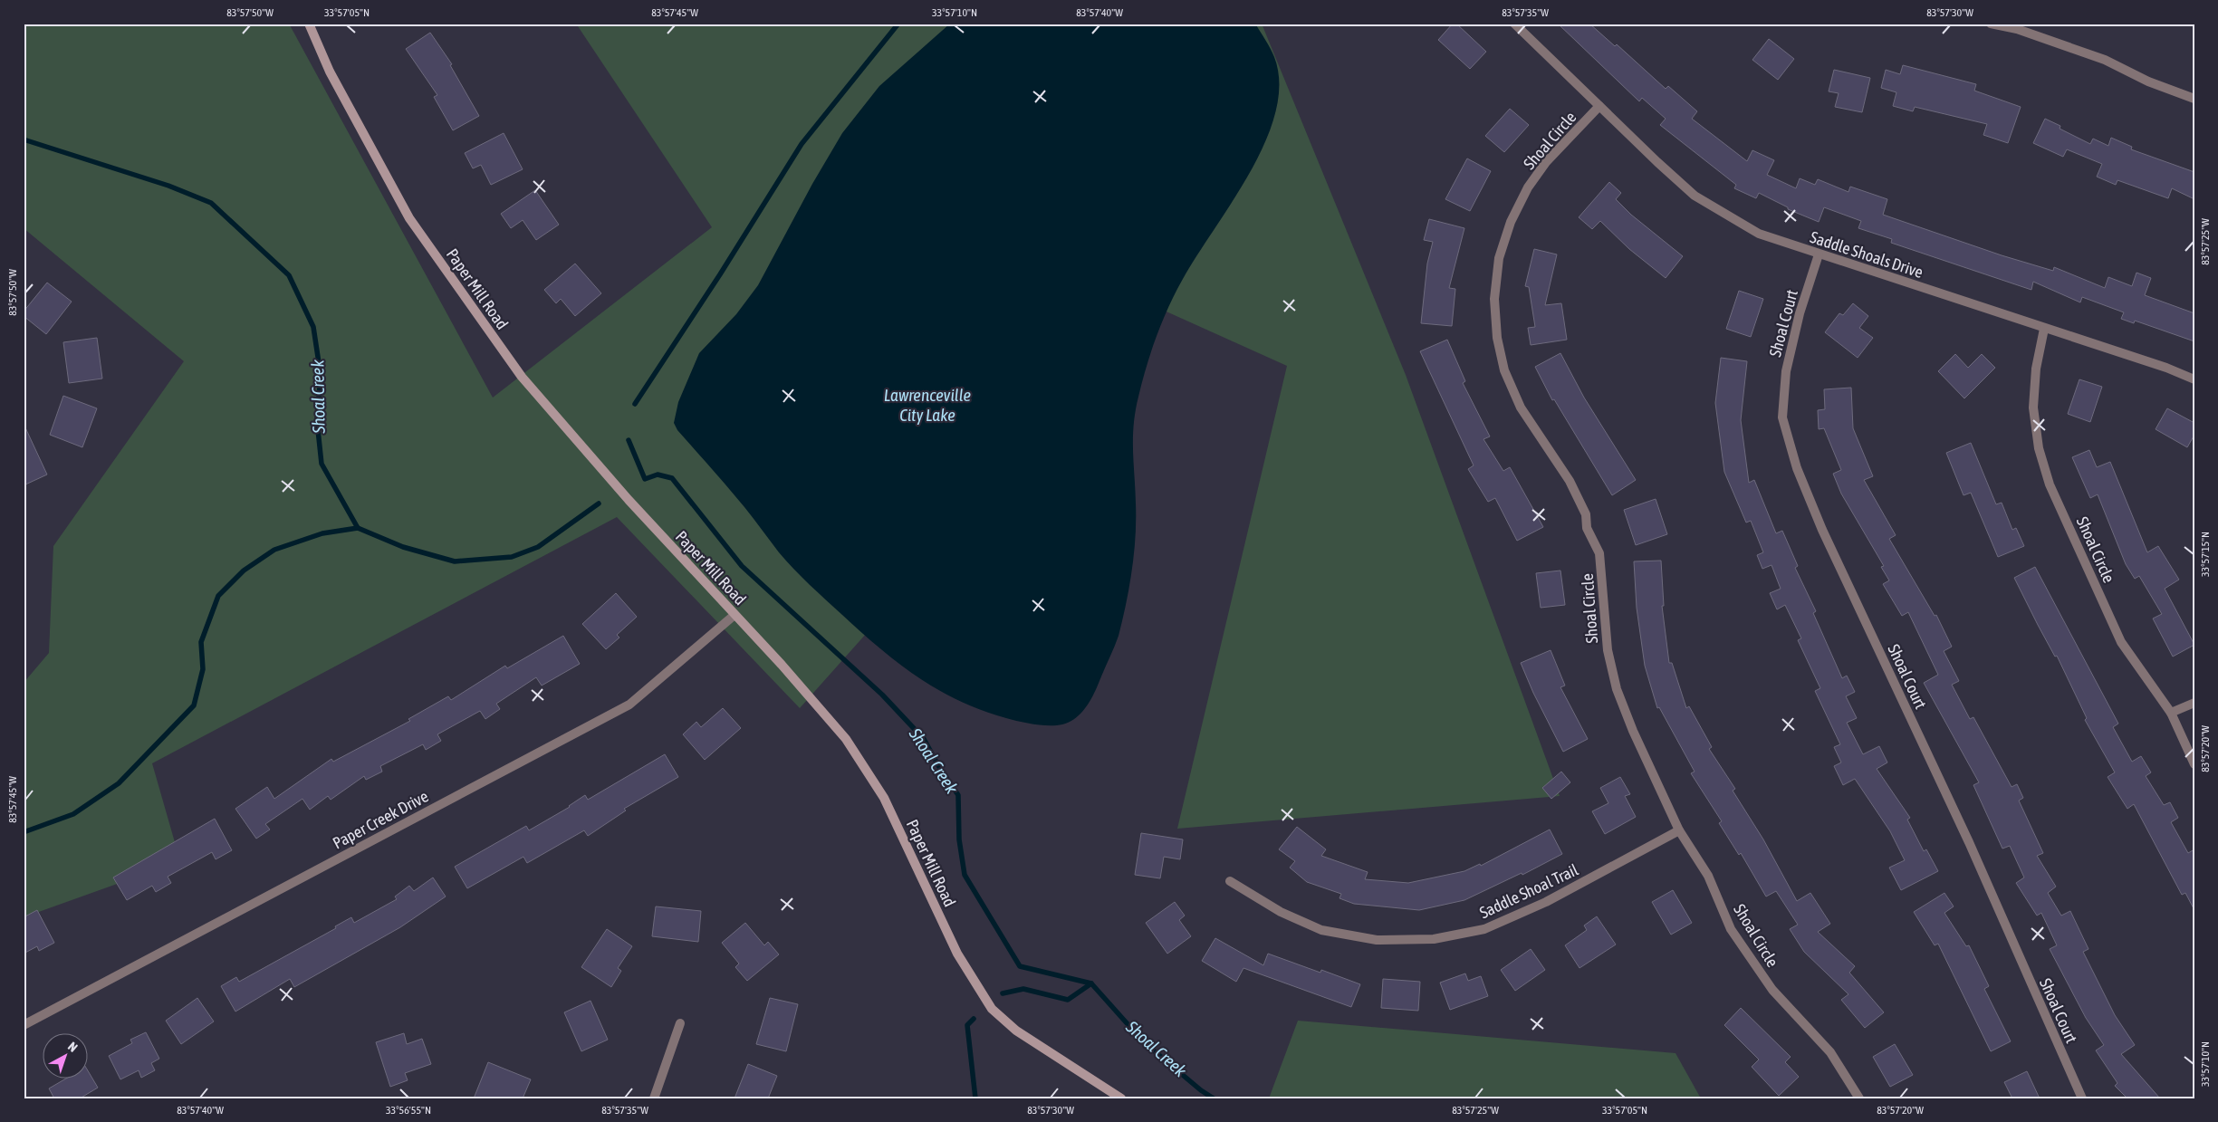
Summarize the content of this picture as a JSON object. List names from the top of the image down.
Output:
{
  "streets": {
    "street": [
      "Shoal Circle",
      "Saddle Shoals Drive",
      "Paper Mill Road",
      "Shoal Court",
      "Paper Creek Drive",
      "Saddle Shoal Trail"
    ]
  },
  "crossings": [
    ["Shoal Circle", "Saddle Shoals Drive"],
    ["Shoal Circle", "Saddle Shoal Trail"],
    ["Saddle Shoals Drive", "Shoal Court"],
    ["Paper Mill Road", "Paper Creek Drive"]
  ],
  "water": ["Lawrenceville City Lake", "Shoal Creek"],
  "north": "top right",
  "coordinates": [
    "83°57'50\"W",
    "33°57'05\"N",
    "83°57'45\"W",
    "33°57'10\"N",
    "83°57'40\"W",
    "83°57'35\"W",
    "83°57'30\"W",
    "83°57'25\"W",
    "33°57'15\"N",
    "83°57'20\"W",
    "33°56'55\"N"
  ]
}
